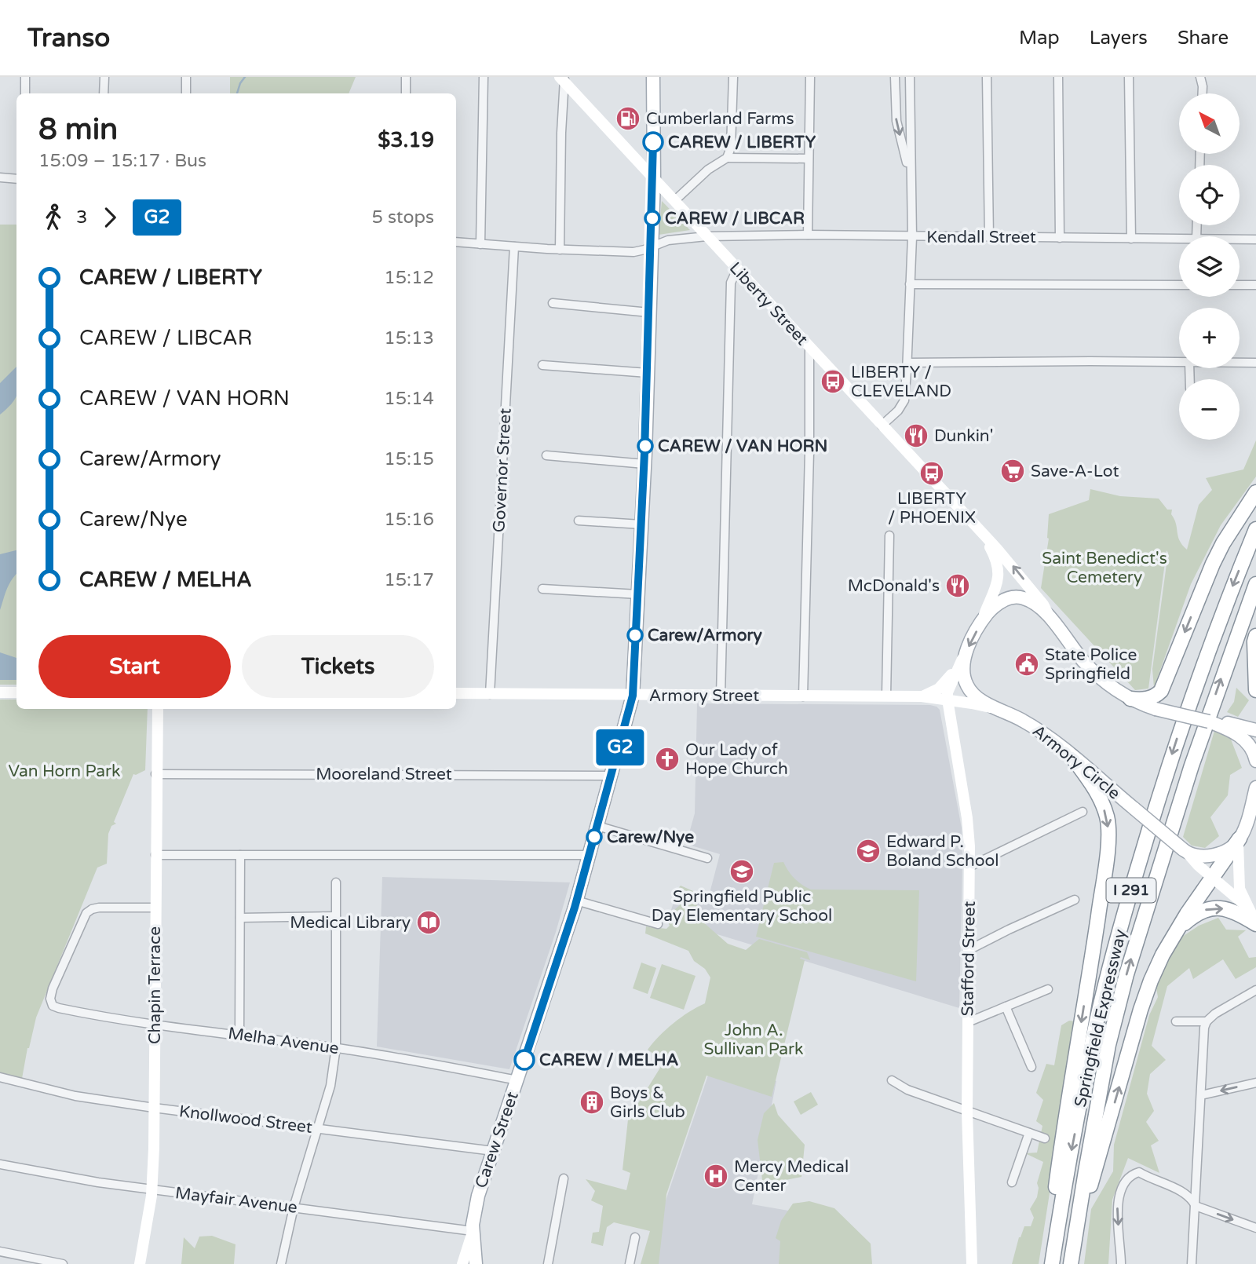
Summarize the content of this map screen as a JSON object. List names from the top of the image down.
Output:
{
  "streets": {
    "highway": ["I 291", "Springfield Expressway"],
    "main road": [
      "Liberty Street",
      "Armory Street",
      "Armory Circle",
      "Stafford Street",
      "Chapin Terrace",
      "Carew Street"
    ],
    "street": [
      "Kendall Street",
      "Governor Street",
      "Mooreland Street",
      "Melha Avenue",
      "Knollwood Street",
      "Mayfair Avenue"
    ]
  },
  "crossings": [
    ["Kendall Street", "Liberty Street"],
    ["Kendall Street", "Governor Street"],
    ["Kendall Street", "Carew Street"],
    ["Liberty Street", "Carew Street"],
    ["Governor Street", "Armory Street"],
    ["Armory Street", "Armory Circle"],
    ["Armory Street", "Stafford Street"],
    ["Armory Street", "Carew Street"],
    ["Armory Circle", "Stafford Street"],
    ["Mooreland Street", "Chapin Terrace"],
    ["Mooreland Street", "Carew Street"],
    ["Chapin Terrace", "Melha Avenue"],
    ["Chapin Terrace", "Knollwood Street"],
    ["Chapin Terrace", "Mayfair Avenue"],
    ["Melha Avenue", "Carew Street"],
    ["Knollwood Street", "Carew Street"],
    ["Carew Street", "Mayfair Avenue"]
  ],
  "parks": ["Saint Benedict's Cemetery", "Van Horn Park", "John A. Sullivan Park"],
  "places": {
    "fuel station": ["Cumberland Farms"],
    "other": [
      "CAREW / LIBERTY",
      "CAREW / LIBCAR",
      "CAREW / VAN HORN",
      "Carew/Armory",
      "Carew/Nye",
      "CAREW / MELHA"
    ],
    "bus stop": ["LIBERTY / CLEVELAND", "LIBERTY / PHOENIX"],
    "restaurant": ["Dunkin'", "McDonald's"],
    "supermarket": ["Save-A-Lot"],
    "public building": ["State Police Springfield"],
    "church": ["Our Lady of Hope Church"],
    "school or university": ["Edward P. Boland School", "Springfield Public Day Elementary School"],
    "library": ["Medical Library"],
    "building": ["Boys & Girls Club"],
    "hospital": ["Mercy Medical Center"]
  },
  "lines": ["bus line G2"],
  "north": "top left",
  "page": {
    "header": "Transo",
    "nav": ["Map", "Layers", "Share"],
    "on_map": "G2",
    "map_buttons": ["+", "−"],
    "heading": ["8 min", "15:09 – 15:17 · Bus", "$3.19"],
    "legs": ["3", "G2", "5 stops"],
    "list": [
      {
        "name": "CAREW / LIBERTY",
        "value": "15:12"
      },
      {
        "name": "CAREW / LIBCAR",
        "value": "15:13"
      },
      {
        "name": "CAREW / VAN HORN",
        "value": "15:14"
      },
      {
        "name": "Carew/Armory",
        "value": "15:15"
      },
      {
        "name": "Carew/Nye",
        "value": "15:16"
      },
      {
        "name": "CAREW / MELHA",
        "value": "15:17"
      }
    ],
    "buttons": ["Start", "Tickets"]
  }
}
